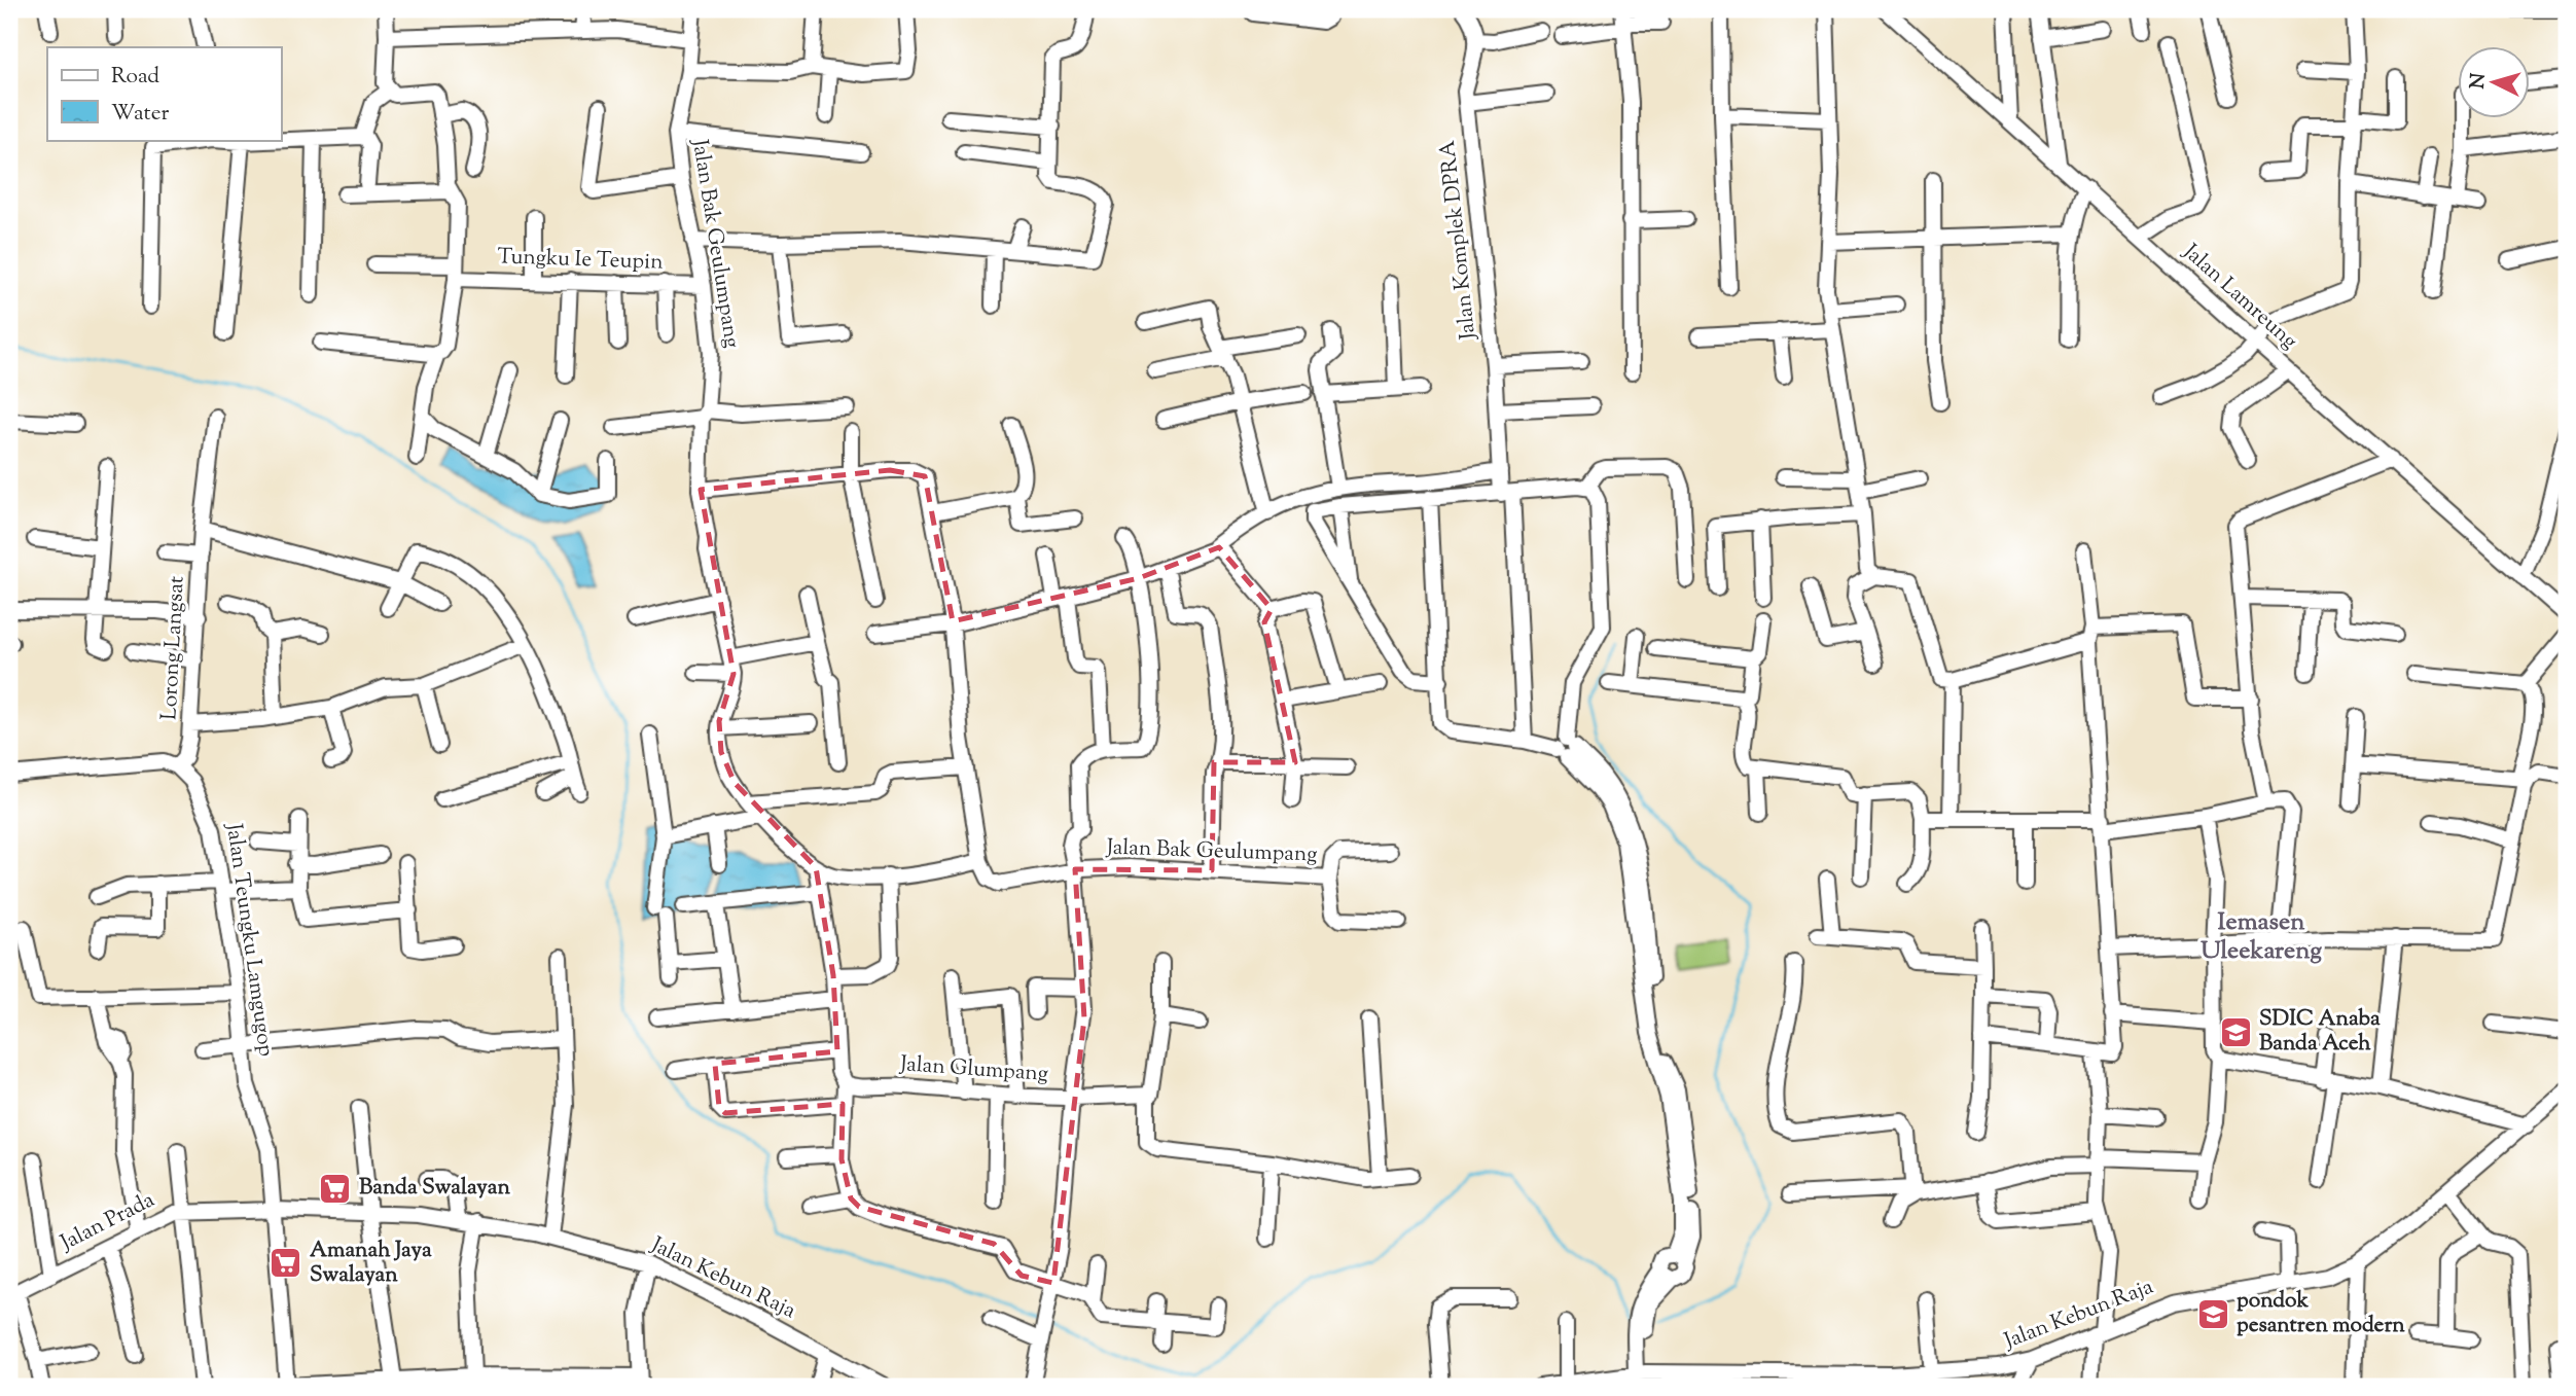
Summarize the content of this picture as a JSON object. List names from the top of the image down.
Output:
{
  "streets": {
    "street": [
      "Jalan Komplek DPRA",
      "Jalan Bak Geulumpang",
      "Tungku Ie Teupin",
      "Jalan Lamreung",
      "Lorong Langsat",
      "Jalan Teungku Lamgugop",
      "Jalan Glumpang",
      "Jalan Prada",
      "Jalan Kebun Raja"
    ]
  },
  "crossings": [
    ["Jalan Bak Geulumpang", "Tungku Ie Teupin"],
    ["Lorong Langsat", "Jalan Teungku Lamgugop"],
    ["Jalan Teungku Lamgugop", "Jalan Prada"],
    ["Jalan Teungku Lamgugop", "Jalan Kebun Raja"],
    ["Jalan Prada", "Jalan Kebun Raja"]
  ],
  "districts": ["Iemasen Uleekareng"],
  "places": {
    "school or university": ["SDIC Anaba Banda Aceh", "pondok pesantren modern"],
    "supermarket": ["Banda Swalayan", "Amanah Jaya Swalayan"]
  },
  "legend": ["Road", "Water"],
  "north": "left"
}
